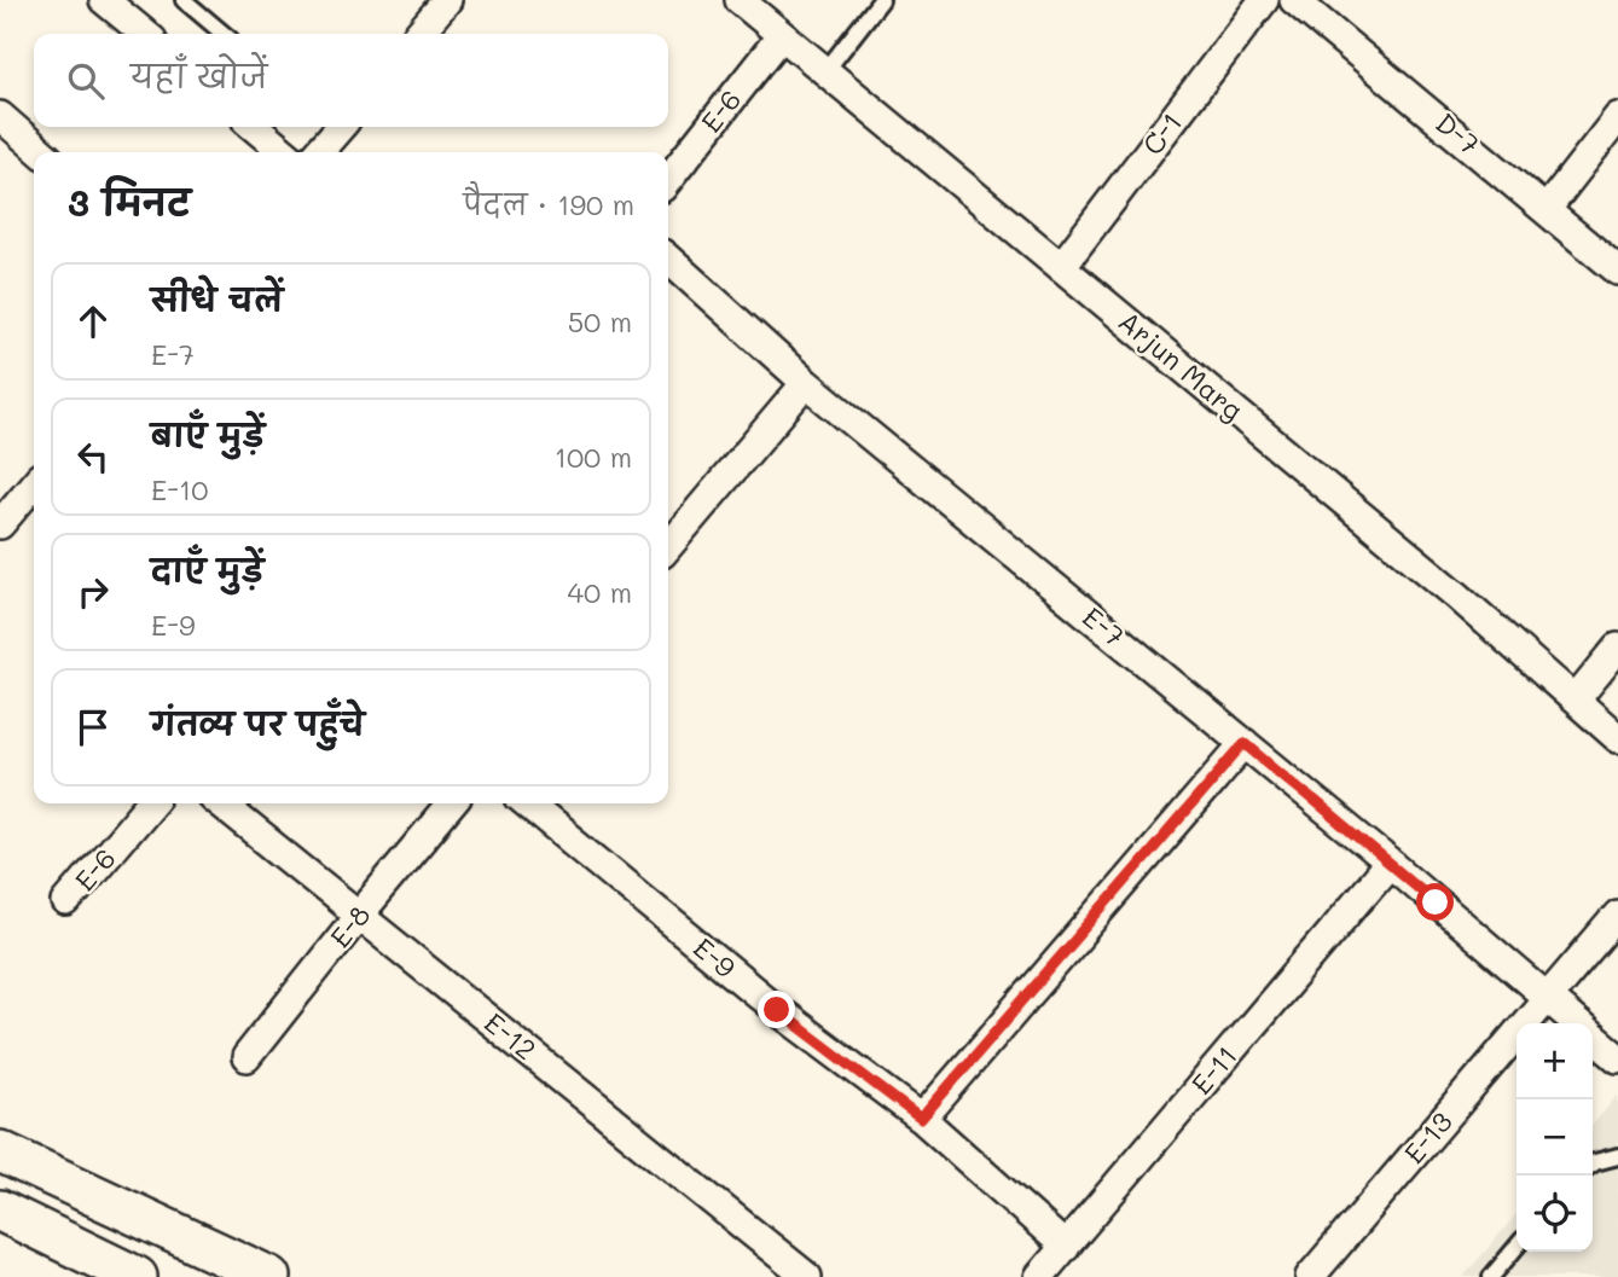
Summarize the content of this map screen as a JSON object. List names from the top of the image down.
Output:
{
  "streets": {
    "street": [
      "E-6",
      "C-1",
      "D-7",
      "Arjun Marg",
      "E-7",
      "E-8",
      "E-9",
      "E-12",
      "E-11",
      "E-13"
    ]
  },
  "crossings": [
    ["E-6", "Arjun Marg"],
    ["C-1", "Arjun Marg"],
    ["E-7", "E-11"],
    ["E-7", "E-13"],
    ["E-8", "E-12"],
    ["E-9", "E-11"]
  ],
  "page": {
    "search": "यहाँ खोजें",
    "heading": ["3 मिनट", "पैदल · 190 m"],
    "list": [
      ["सीधे चलें", "E-7", "50 m"],
      ["बाएँ मुड़ें", "E-10", "100 m"],
      ["दाएँ मुड़ें", "E-9", "40 m"],
      "गंतव्य पर पहुँचे"
    ],
    "map_buttons": ["+", "−"]
  }
}
